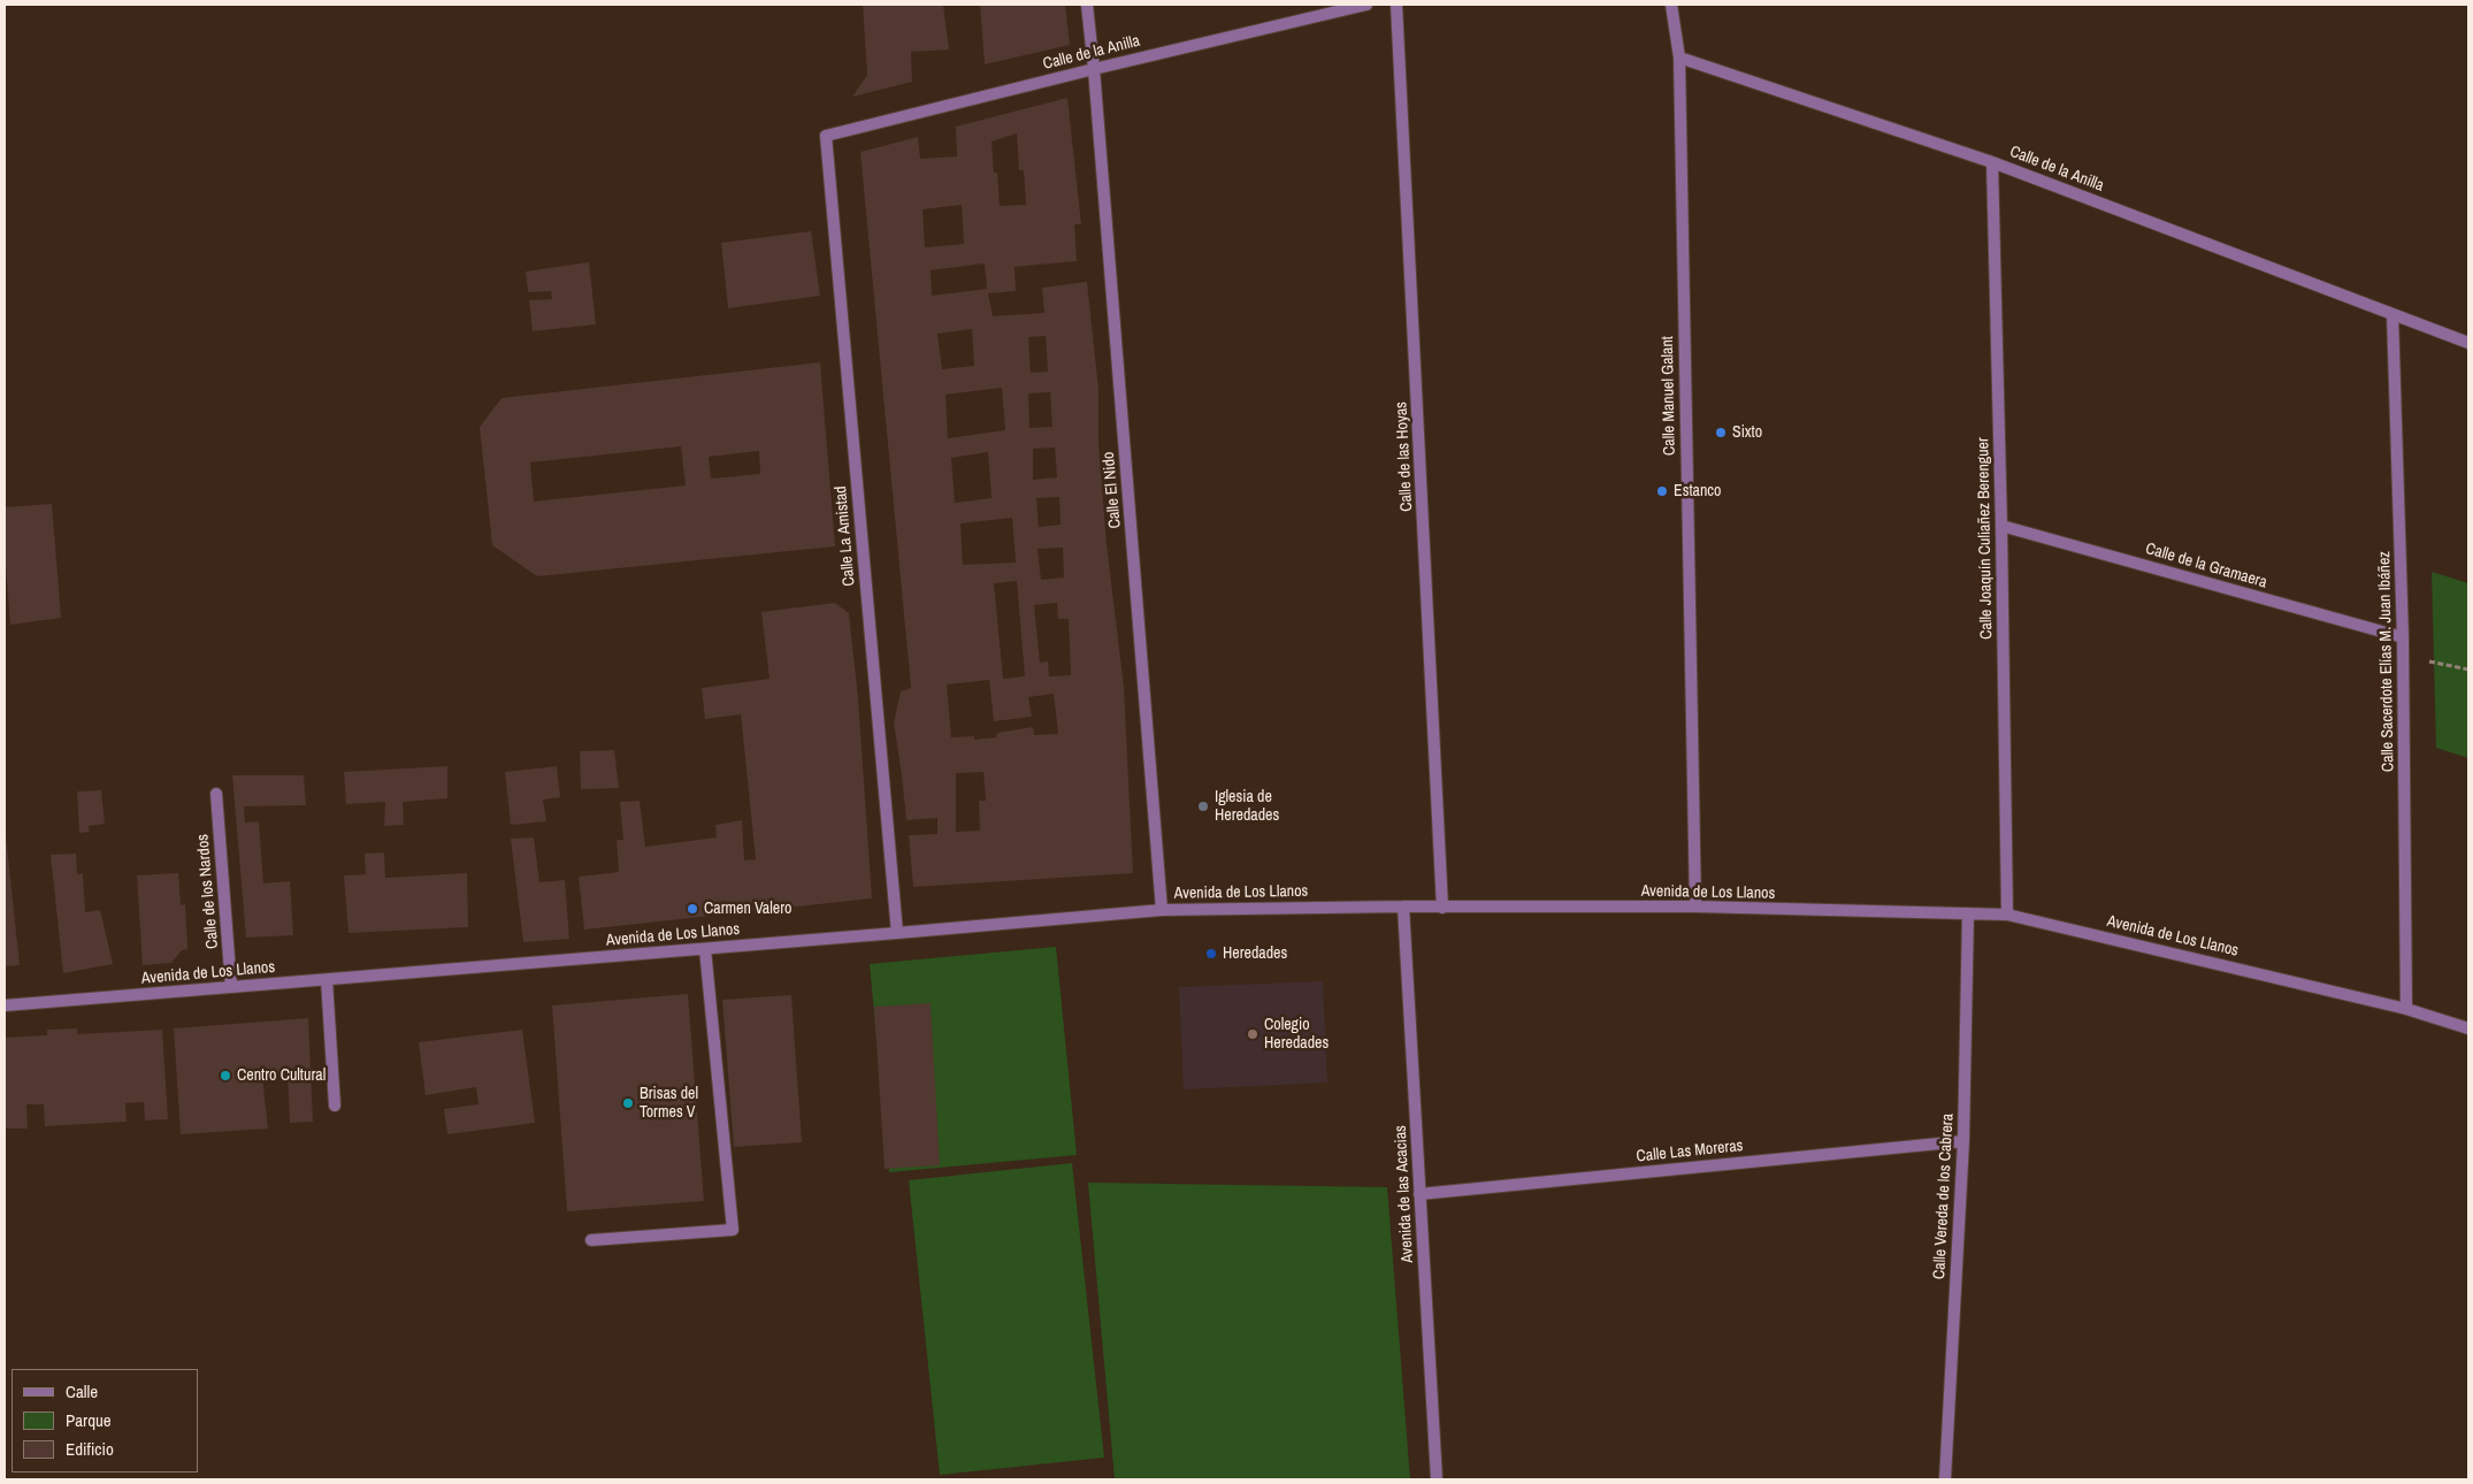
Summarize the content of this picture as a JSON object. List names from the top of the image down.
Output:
{
  "streets": {
    "street": [
      "Calle de la Anilla",
      "Calle Manuel Galant",
      "Calle de las Hoyas",
      "Calle El Nido",
      "Calle La Amistad",
      "Calle Joaquín Culiañez Berenguer",
      "Calle de la Gramaera",
      "Calle Sacerdote Elías M. Juan Ibáñez",
      "Calle de los Nardos",
      "Avenida de Los Llanos",
      "Calle Las Moreras",
      "Avenida de las Acacias",
      "Calle Vereda de los Cabrera"
    ]
  },
  "crossings": [
    ["Calle de la Anilla", "Calle Manuel Galant"],
    ["Calle de la Anilla", "Calle El Nido"],
    ["Calle de la Anilla", "Calle La Amistad"],
    ["Calle de la Anilla", "Calle Joaquín Culiañez Berenguer"],
    ["Calle de la Anilla", "Calle Sacerdote Elías M. Juan Ibáñez"],
    ["Calle Manuel Galant", "Avenida de Los Llanos"],
    ["Calle de las Hoyas", "Avenida de Los Llanos"],
    ["Calle El Nido", "Avenida de Los Llanos"],
    ["Calle La Amistad", "Avenida de Los Llanos"],
    ["Calle Joaquín Culiañez Berenguer", "Calle de la Gramaera"],
    ["Calle Joaquín Culiañez Berenguer", "Avenida de Los Llanos"],
    ["Calle de la Gramaera", "Calle Sacerdote Elías M. Juan Ibáñez"],
    ["Calle Sacerdote Elías M. Juan Ibáñez", "Avenida de Los Llanos"],
    ["Calle de los Nardos", "Avenida de Los Llanos"],
    ["Avenida de Los Llanos", "Avenida de las Acacias"],
    ["Avenida de Los Llanos", "Calle Vereda de los Cabrera"],
    ["Calle Las Moreras", "Avenida de las Acacias"],
    ["Calle Las Moreras", "Calle Vereda de los Cabrera"]
  ],
  "places": [
    "Sixto",
    "Estanco",
    "Iglesia de Heredades",
    "Carmen Valero",
    "Heredades",
    "Colegio Heredades",
    "Centro Cultural",
    "Brisas del Tormes V"
  ],
  "legend": ["Calle", "Parque", "Edificio"]
}
